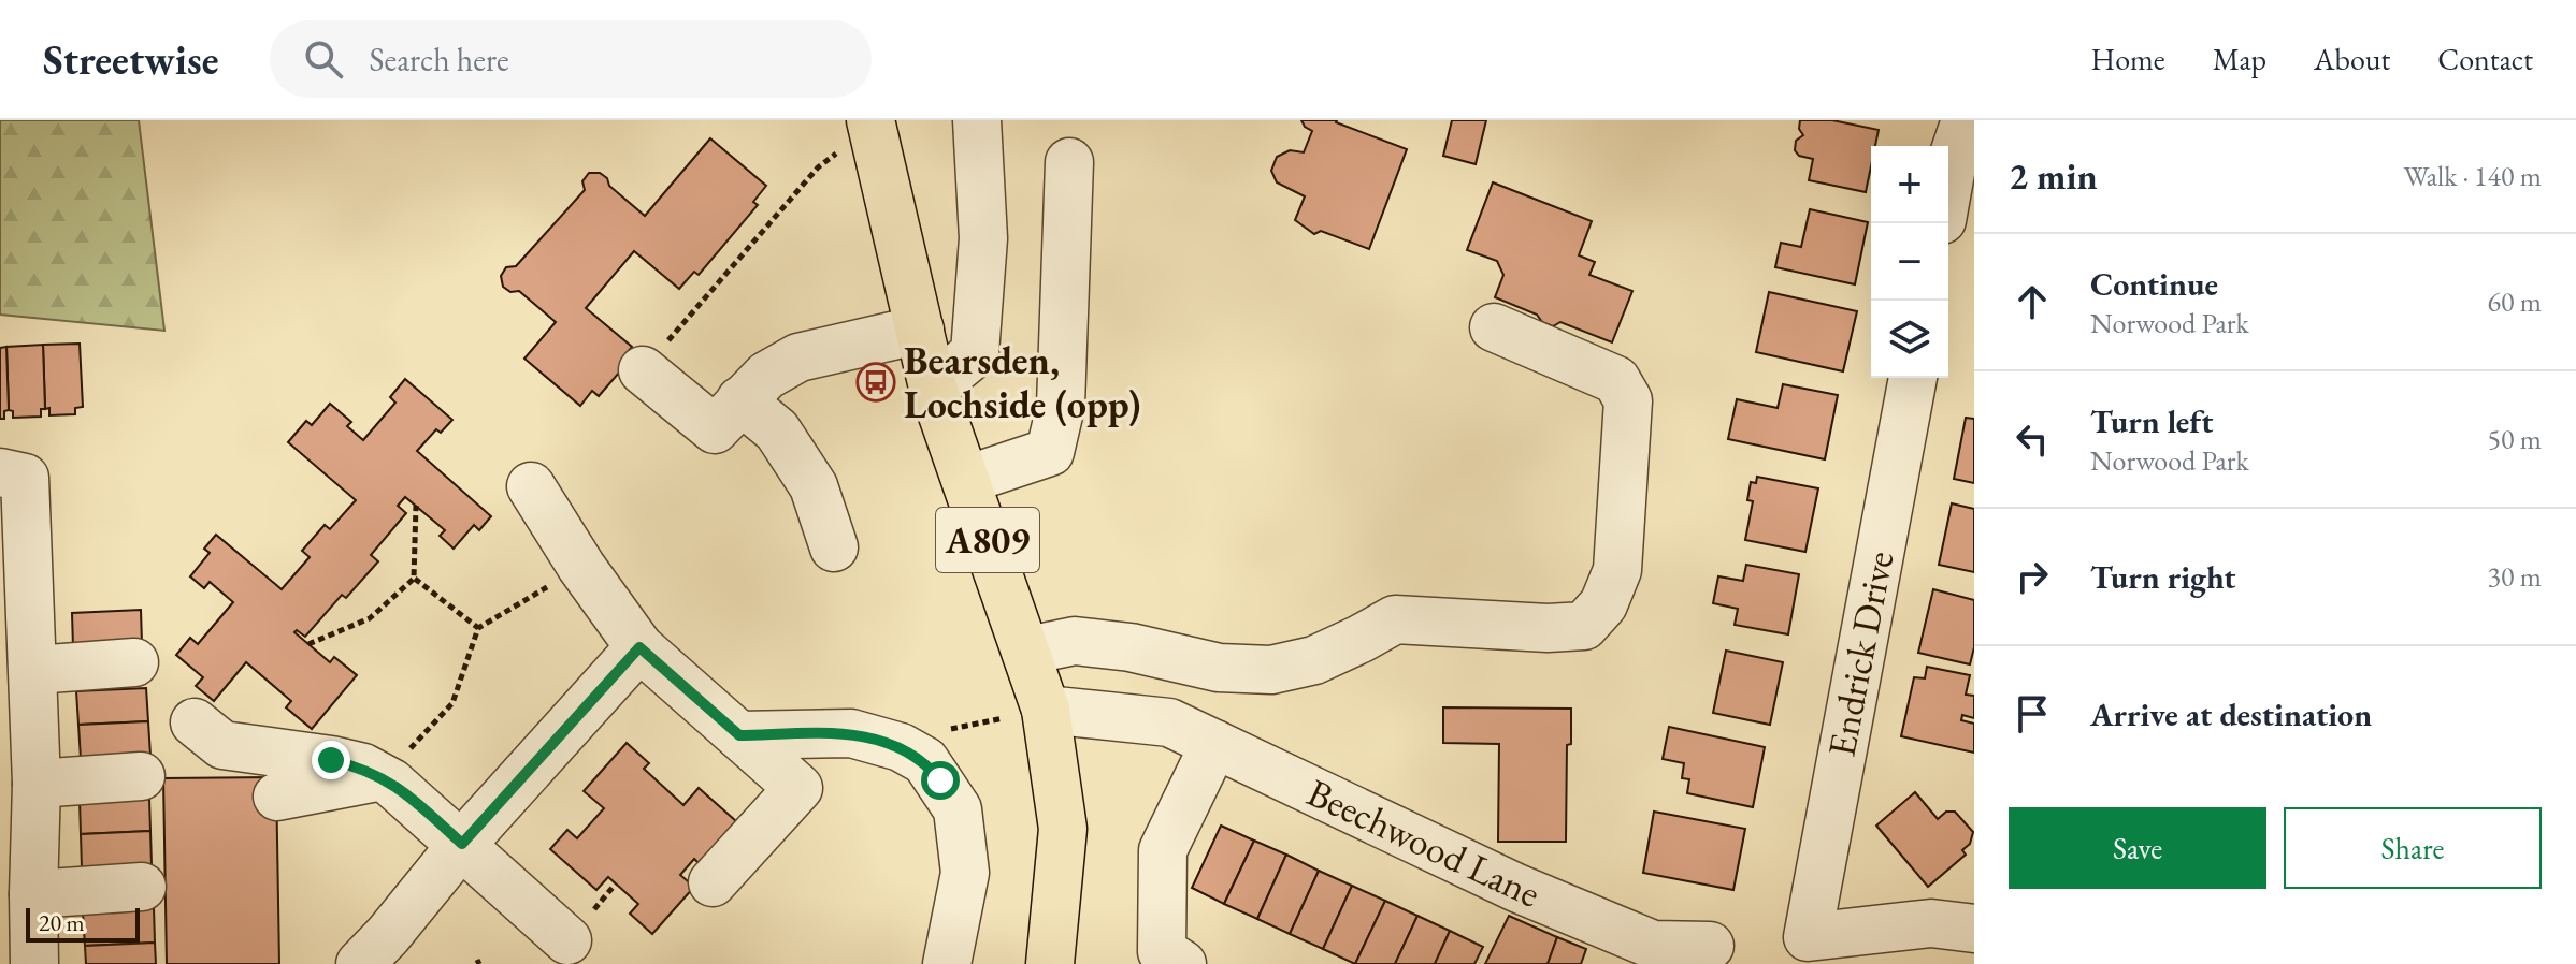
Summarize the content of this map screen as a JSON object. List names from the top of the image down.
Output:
{
  "streets": {
    "main road": ["A809"],
    "street": ["Endrick Drive", "Beechwood Lane"]
  },
  "crossings": [
    ["A809", "Beechwood Lane"]
  ],
  "places": {
    "bus stop": ["Bearsden, Lochside (opp)"]
  },
  "scale_bar": "20 m",
  "page": {
    "header": "Streetwise",
    "search": "Search here",
    "nav": [
      "Home",
      "Map",
      "About",
      "Contact"
    ],
    "heading": ["2 min", "Walk · 140 m"],
    "map_buttons": ["+", "−"],
    "list": [
      ["Continue", "Norwood Park", "60 m"],
      ["Turn left", "Norwood Park", "50 m"],
      ["Turn right", "30 m"],
      "Arrive at destination"
    ],
    "buttons": ["Save", "Share"],
    "scale": "20 m"
  }
}
